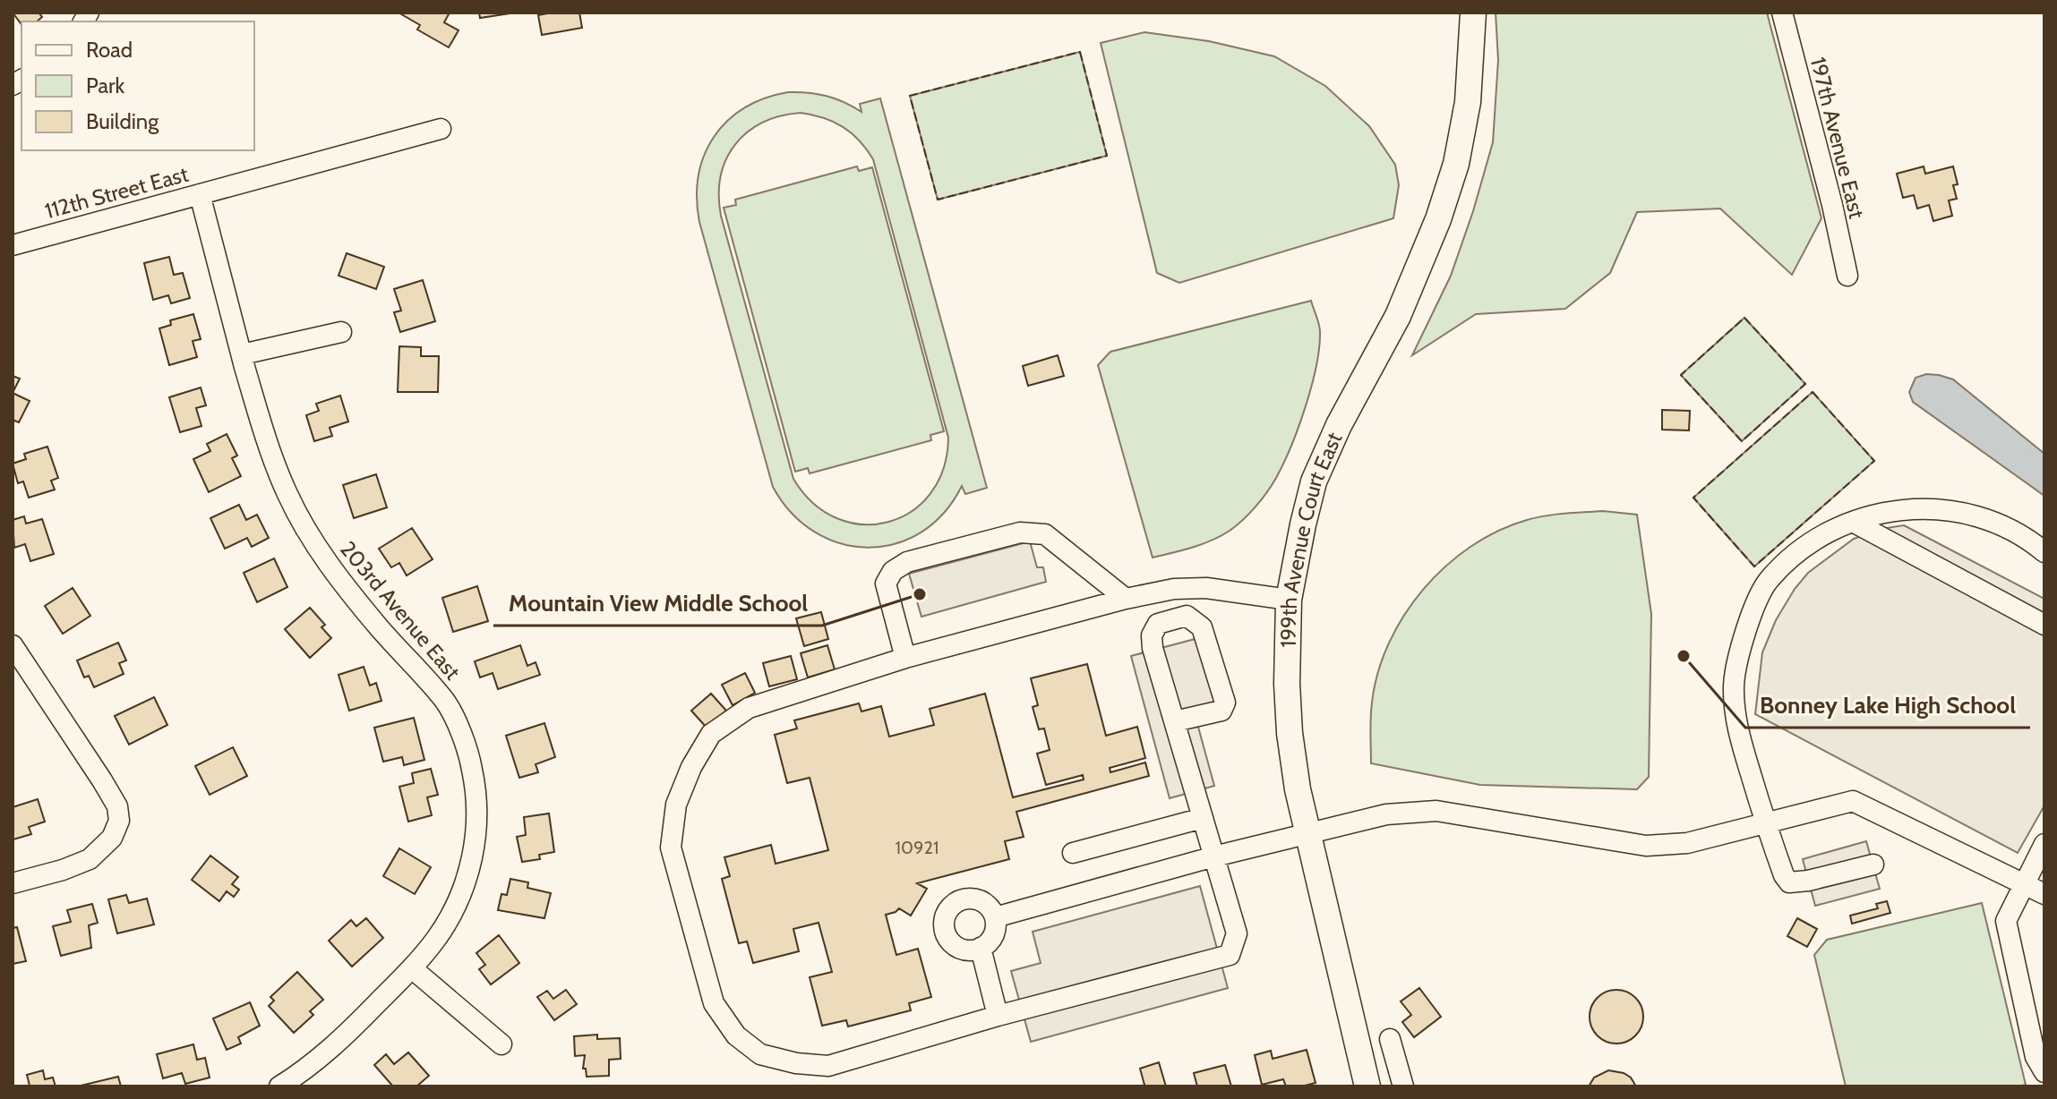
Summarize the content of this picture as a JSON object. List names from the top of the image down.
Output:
{
  "streets": {
    "main road": ["199th Avenue Court East"],
    "street": ["197th Avenue East", "112th Street East", "203rd Avenue East"]
  },
  "crossings": [
    ["112th Street East", "203rd Avenue East"]
  ],
  "places": ["Mountain View Middle School", "Bonney Lake High School"],
  "house_numbers": ["10921"],
  "legend": ["Road", "Park", "Building"]
}
